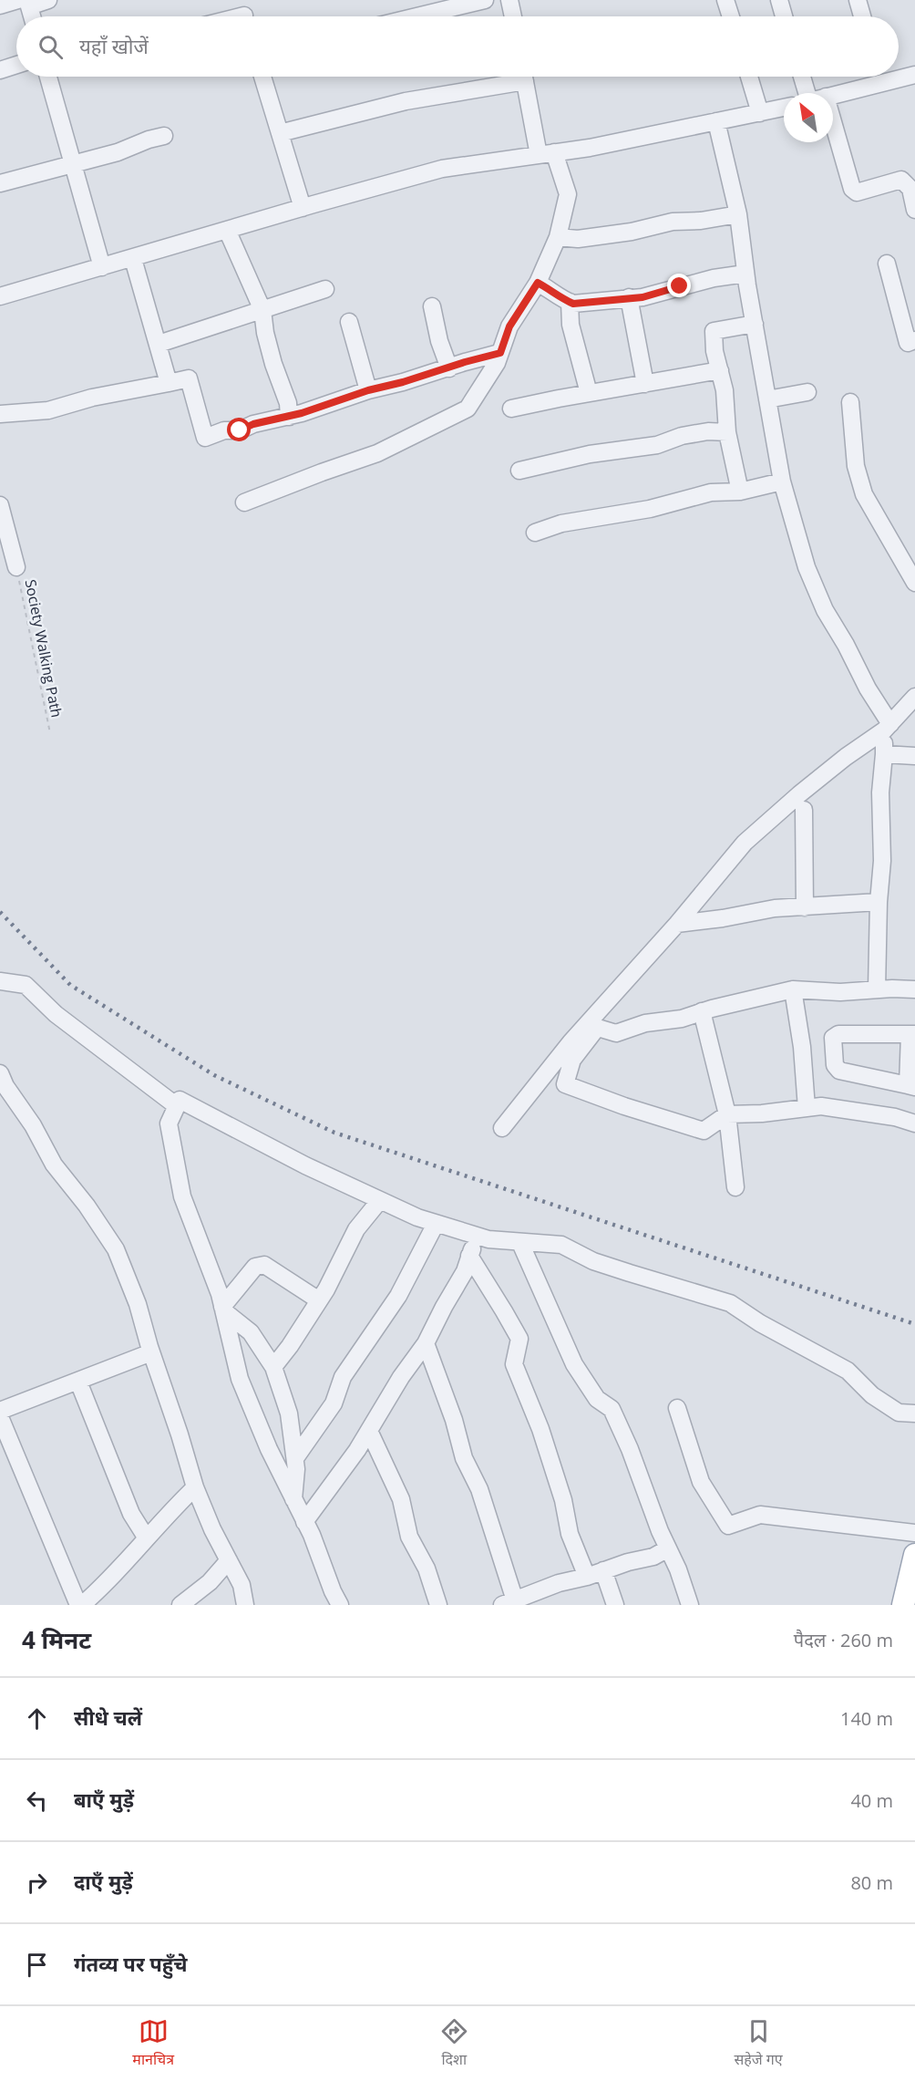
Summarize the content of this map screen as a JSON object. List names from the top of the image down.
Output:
{
  "streets": {
    "path": ["Society Walking Path"]
  },
  "north": "top left",
  "page": {
    "search": "यहाँ खोजें",
    "heading": ["4 मिनट", "पैदल · 260 m"],
    "list": [
      ["सीधे चलें", "140 m"],
      ["बाएँ मुड़ें", "40 m"],
      ["दाएँ मुड़ें", "80 m"],
      "गंतव्य पर पहुँचे"
    ],
    "nav": ["मानचित्र", "दिशा", "सहेजे गए"]
  }
}
